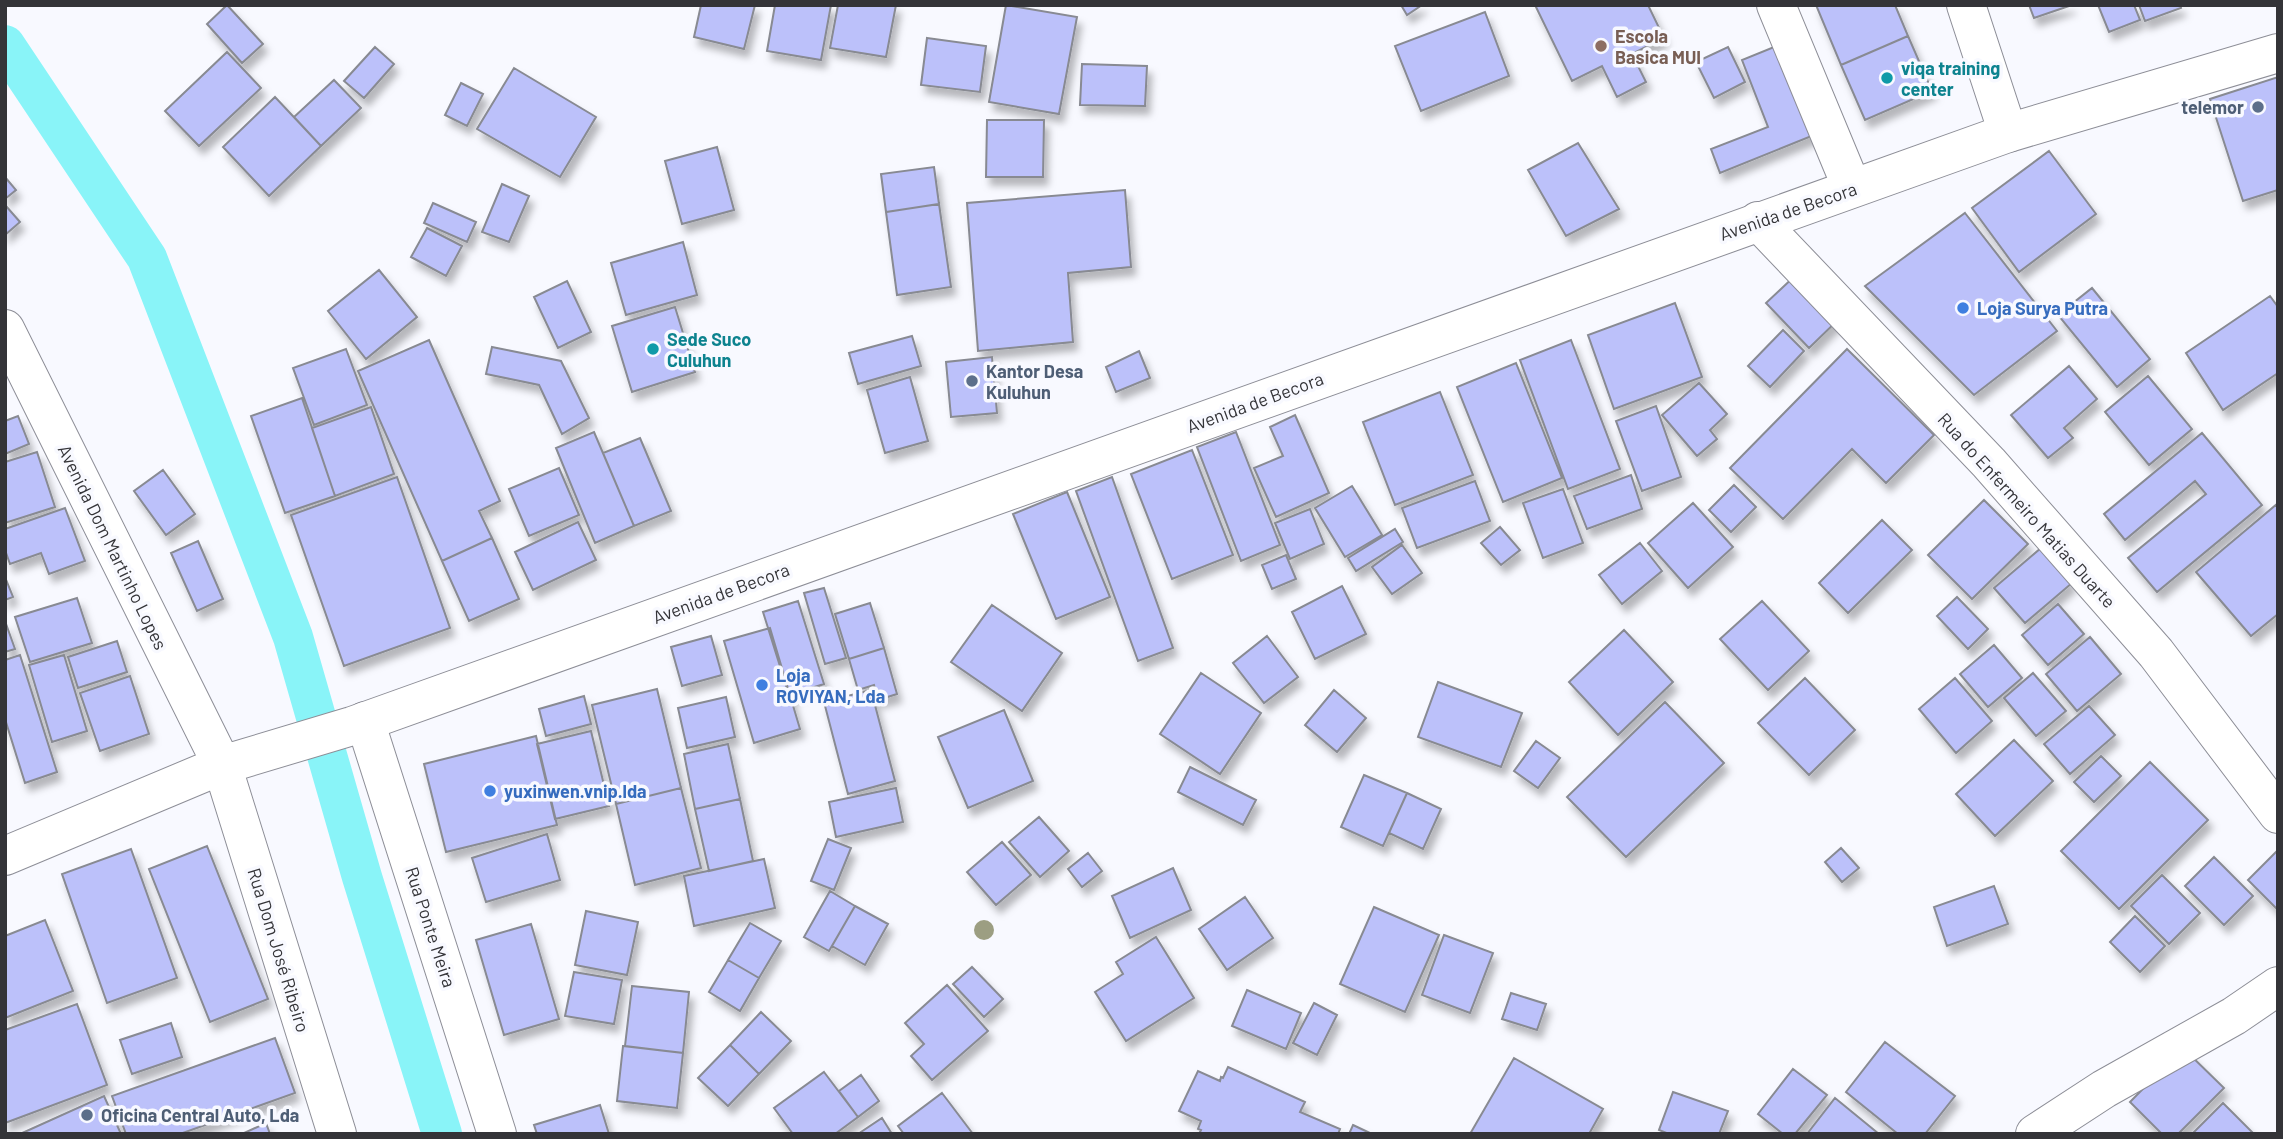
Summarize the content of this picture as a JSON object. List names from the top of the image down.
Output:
{
  "streets": {
    "main road": [
      "Avenida de Becora",
      "Rua do Enfermeiro Matias Duarte",
      "Avenida Dom Martinho Lopes",
      "Rua Ponte Meira",
      "Rua Dom José Ribeiro"
    ]
  },
  "crossings": [
    ["Avenida de Becora", "Rua do Enfermeiro Matias Duarte"],
    ["Avenida de Becora", "Avenida Dom Martinho Lopes"],
    ["Avenida de Becora", "Rua Ponte Meira"],
    ["Avenida de Becora", "Rua Dom José Ribeiro"],
    ["Avenida Dom Martinho Lopes", "Rua Dom José Ribeiro"]
  ],
  "places": [
    "Escola Basica MUI",
    "viqa training center",
    "telemor",
    "Loja Surya Putra",
    "Sede Suco Culuhun",
    "Kantor Desa Kuluhun",
    "Loja ROVIYAN, Lda",
    "yuxinwen.vnip.lda",
    "Oficina Central Auto, Lda"
  ]
}
